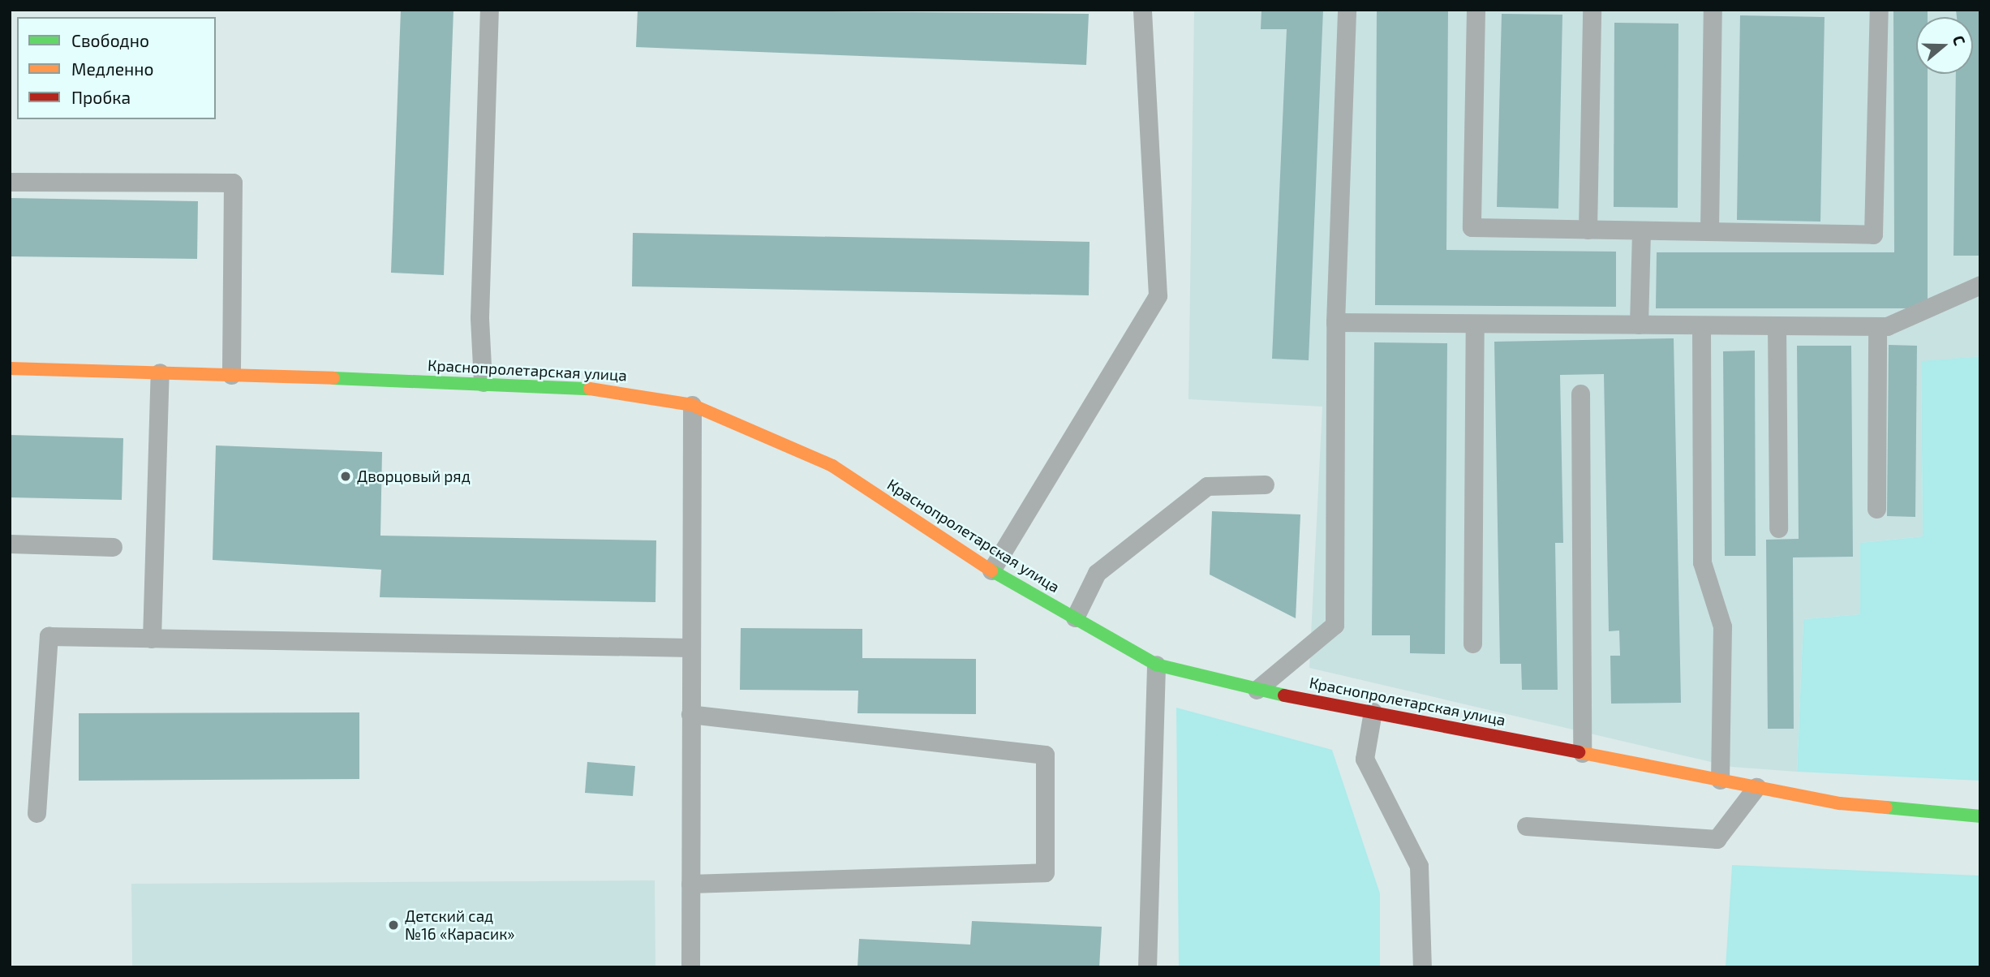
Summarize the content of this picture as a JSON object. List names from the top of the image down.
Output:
{
  "streets": {
    "street": ["Краснопролетарская улица"]
  },
  "places": ["Дворцовый ряд", "Детский сад №16 «Карасик»"],
  "legend": ["Свободно", "Медленно", "Пробка"],
  "north": "right"
}
